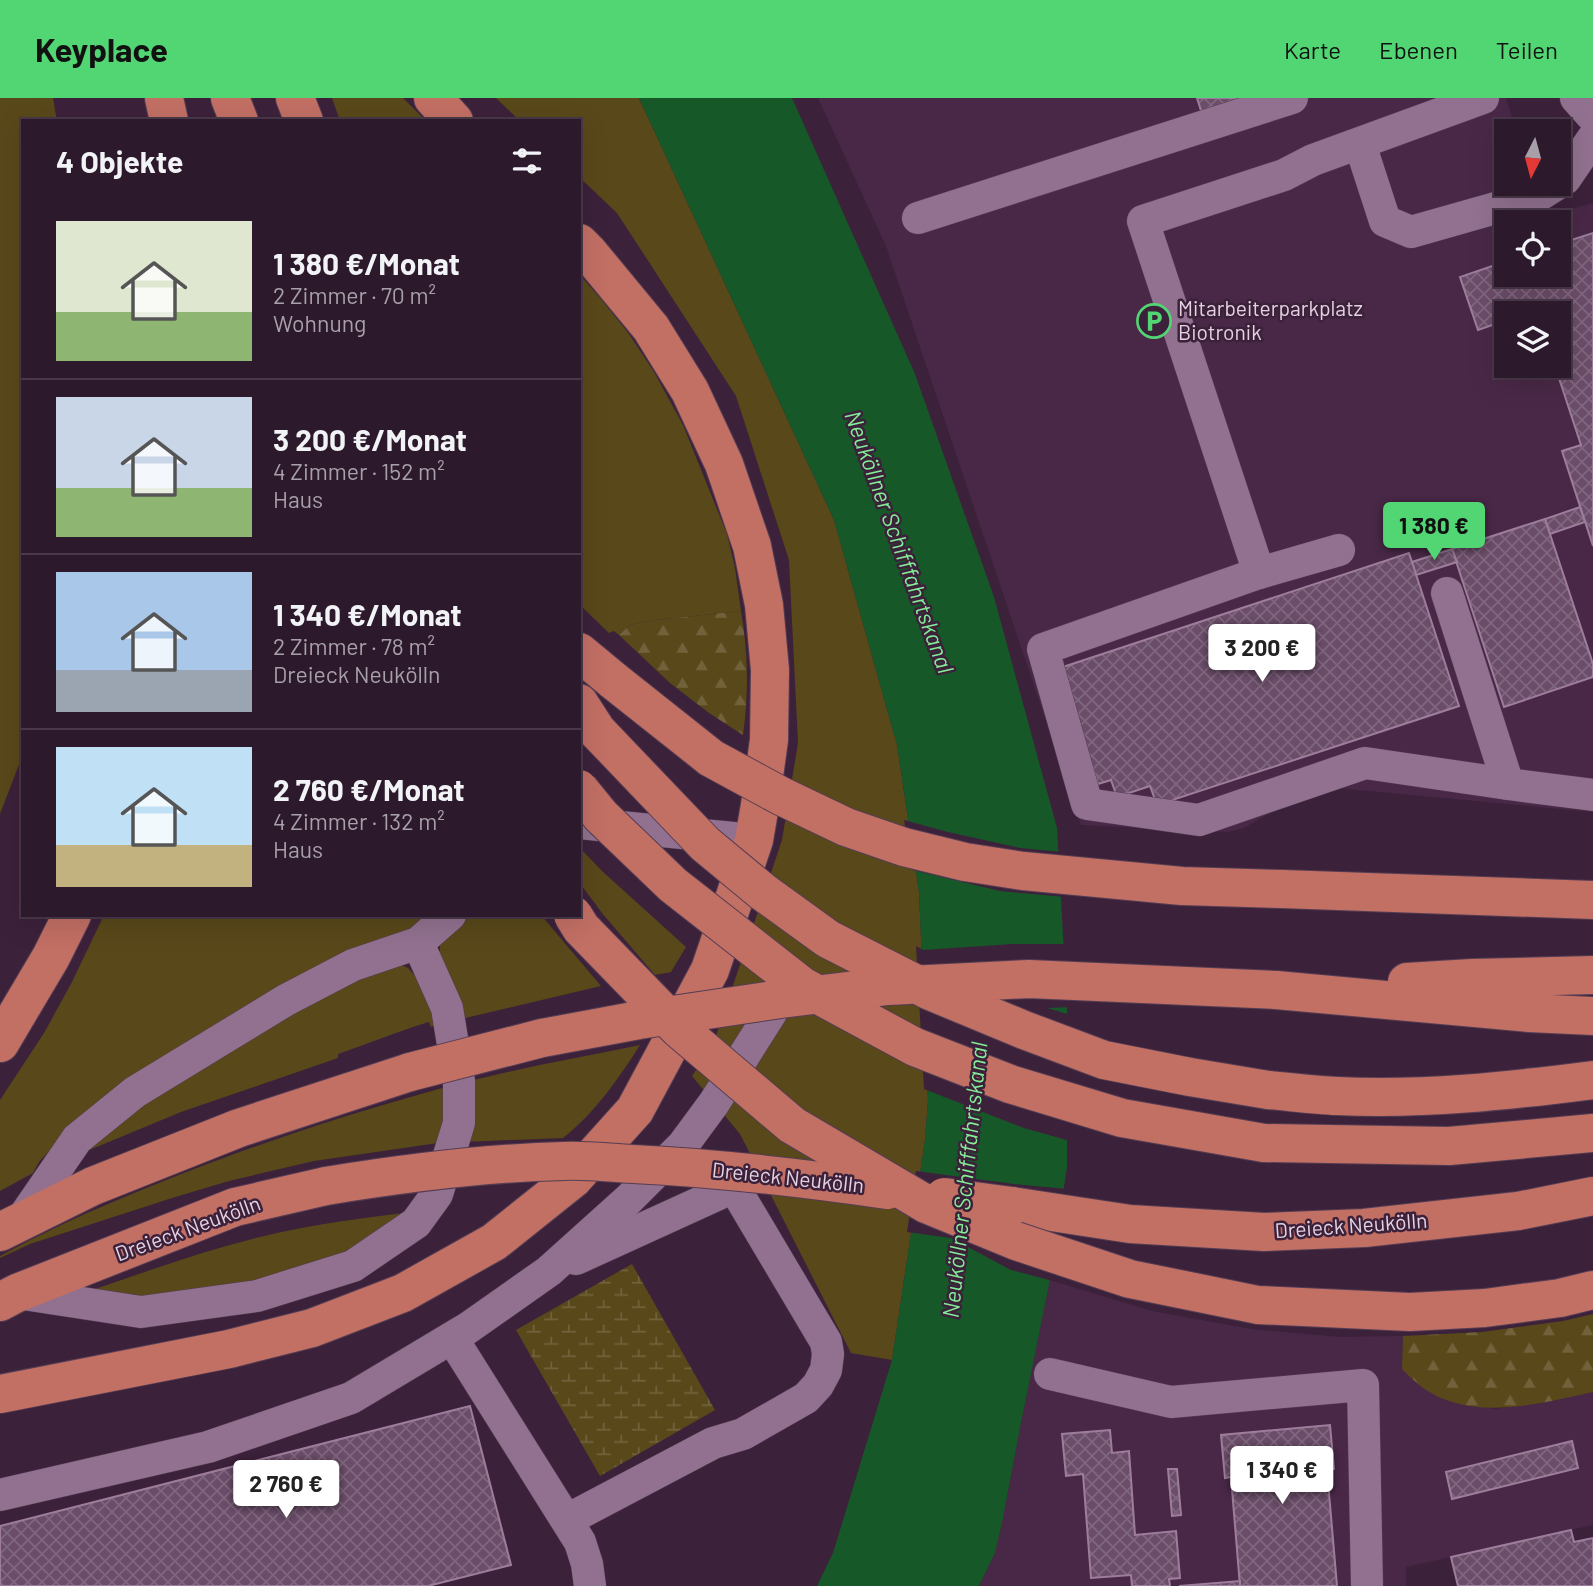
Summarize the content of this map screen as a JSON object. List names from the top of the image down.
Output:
{
  "streets": {
    "highway": ["Dreieck Neukölln"]
  },
  "water": ["Neuköllner Schifffahrtskanal"],
  "places": {
    "parking": ["Mitarbeiterparkplatz Biotronik"]
  },
  "north": "bottom",
  "page": {
    "header": "Keyplace",
    "nav": ["Karte", "Ebenen", "Teilen"],
    "heading": "4 Objekte",
    "list": [
      {
        "name": "1 380 €/Monat",
        "note": "2 Zimmer · 70 m² · Wohnung"
      },
      {
        "name": "3 200 €/Monat",
        "note": "4 Zimmer · 152 m² · Haus"
      },
      {
        "name": "1 340 €/Monat",
        "note": "2 Zimmer · 78 m² · Dreieck Neukölln"
      },
      {
        "name": "2 760 €/Monat",
        "note": "4 Zimmer · 132 m² · Haus"
      }
    ],
    "price": [
      "1 380 €",
      "3 200 €",
      "1 340 €",
      "2 760 €"
    ]
  }
}
